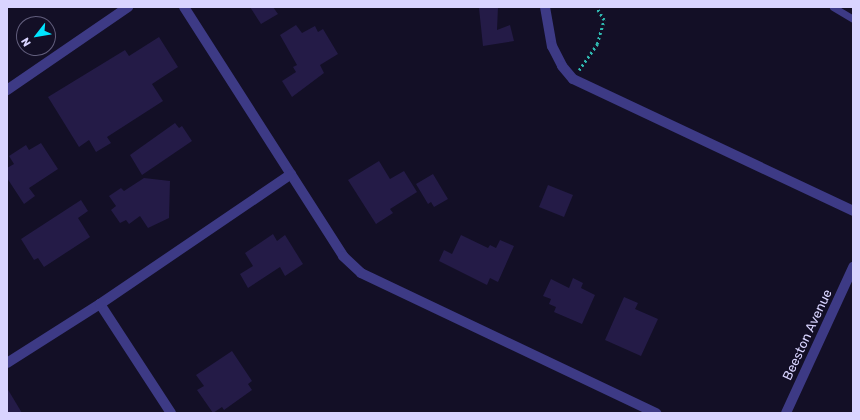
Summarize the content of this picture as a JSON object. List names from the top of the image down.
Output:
{
  "streets": {
    "street": ["Beeston Avenue"]
  },
  "north": "bottom left"
}
